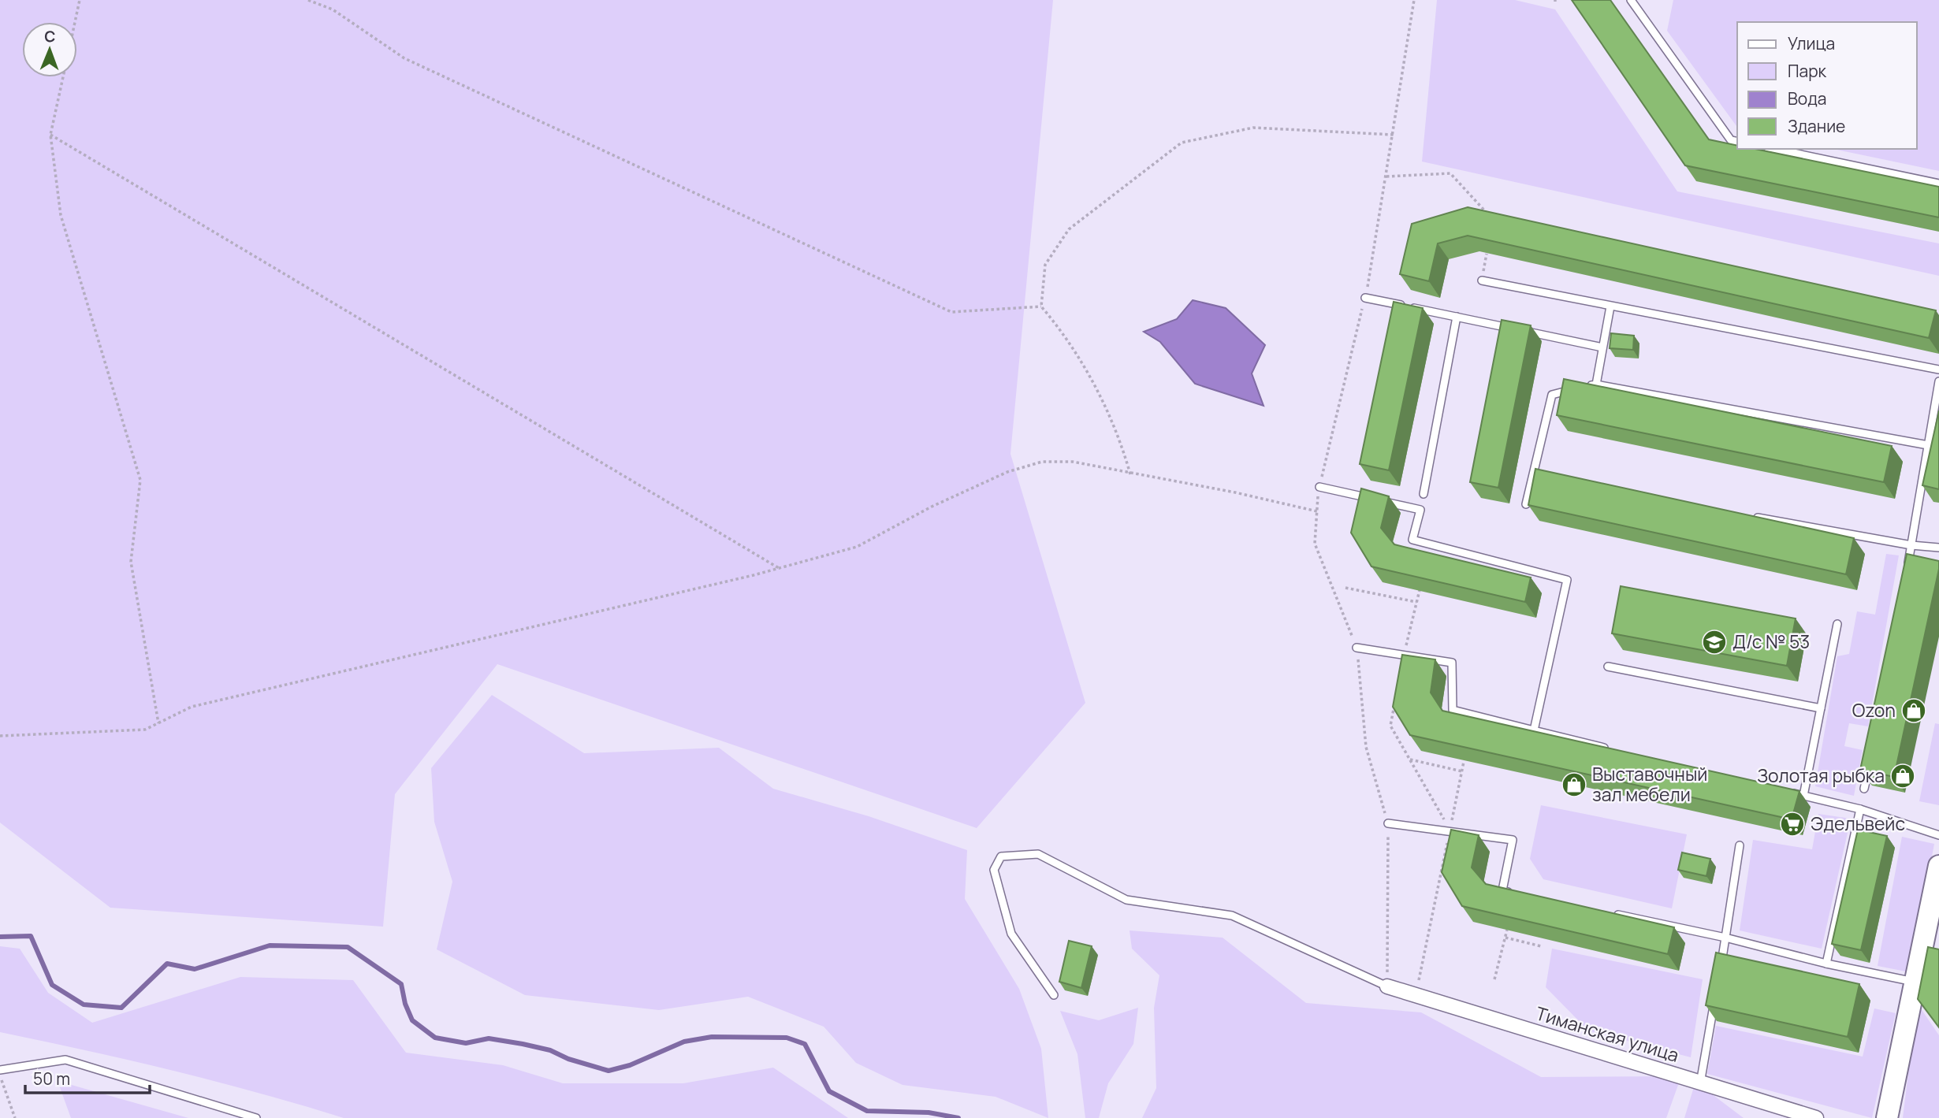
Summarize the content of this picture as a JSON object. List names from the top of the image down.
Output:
{
  "streets": {
    "street": ["Тиманская улица"]
  },
  "places": {
    "school or university": ["Д/с № 53"],
    "shop": ["Ozon", "Золотая рыбка", "Выставочный зал мебели"],
    "supermarket": ["Эдельвейс"]
  },
  "legend": [
    "Улица",
    "Парк",
    "Вода",
    "Здание"
  ],
  "scale_bar": "50 m",
  "north": "top"
}
